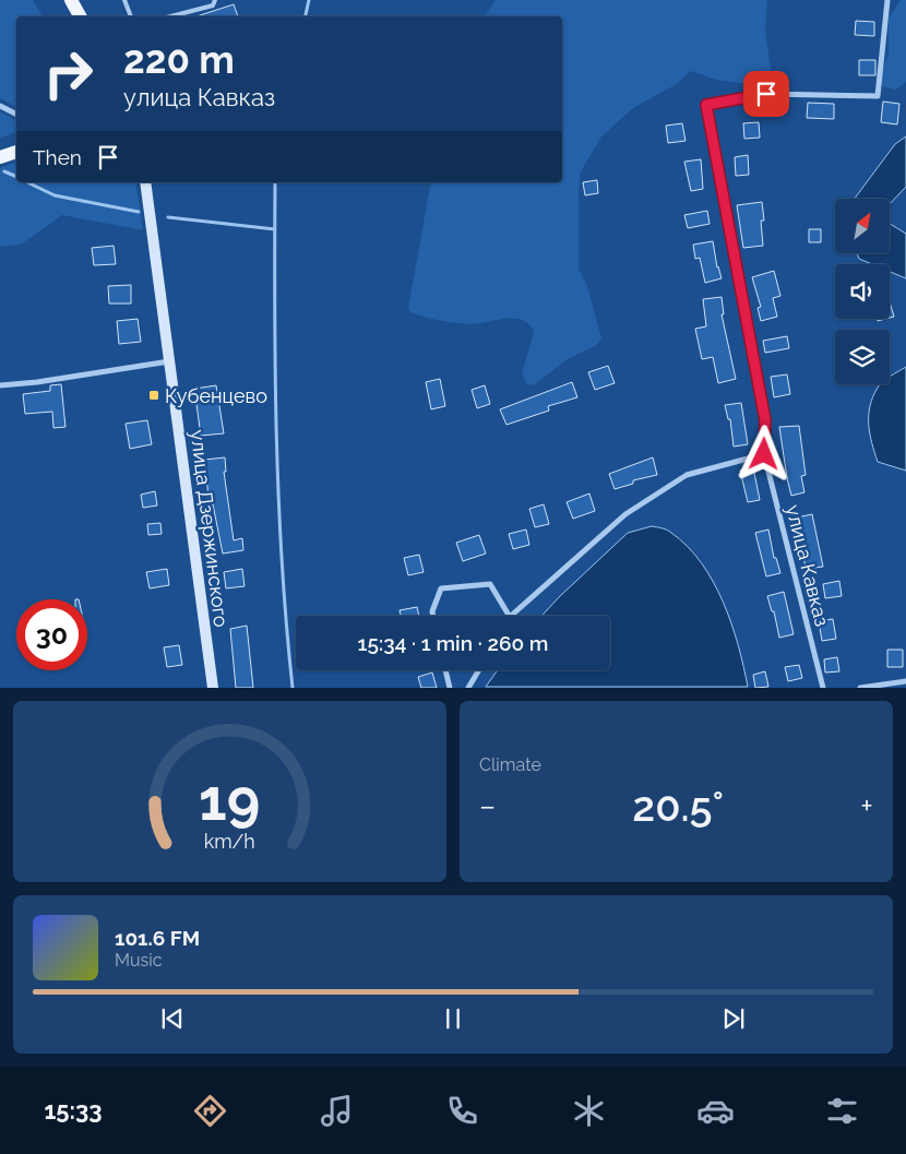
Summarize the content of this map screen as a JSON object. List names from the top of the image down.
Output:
{
  "streets": {
    "main road": ["улица Дзержинского"],
    "street": ["улица Кавказ"]
  },
  "places": {
    "transit": ["Кубенцево"]
  },
  "north": "top right",
  "page": {
    "turn": ["220 m", "улица Кавказ"],
    "then": "Then",
    "limit": "30",
    "trip": "15:34 · 1 min · 260 m",
    "tile": "Climate",
    "heat": ["−", "20.5°", "+"],
    "song": ["101.6 FM", "Music"],
    "tabs": "15:33",
    "gauge": ["19", "km/h"]
  }
}
